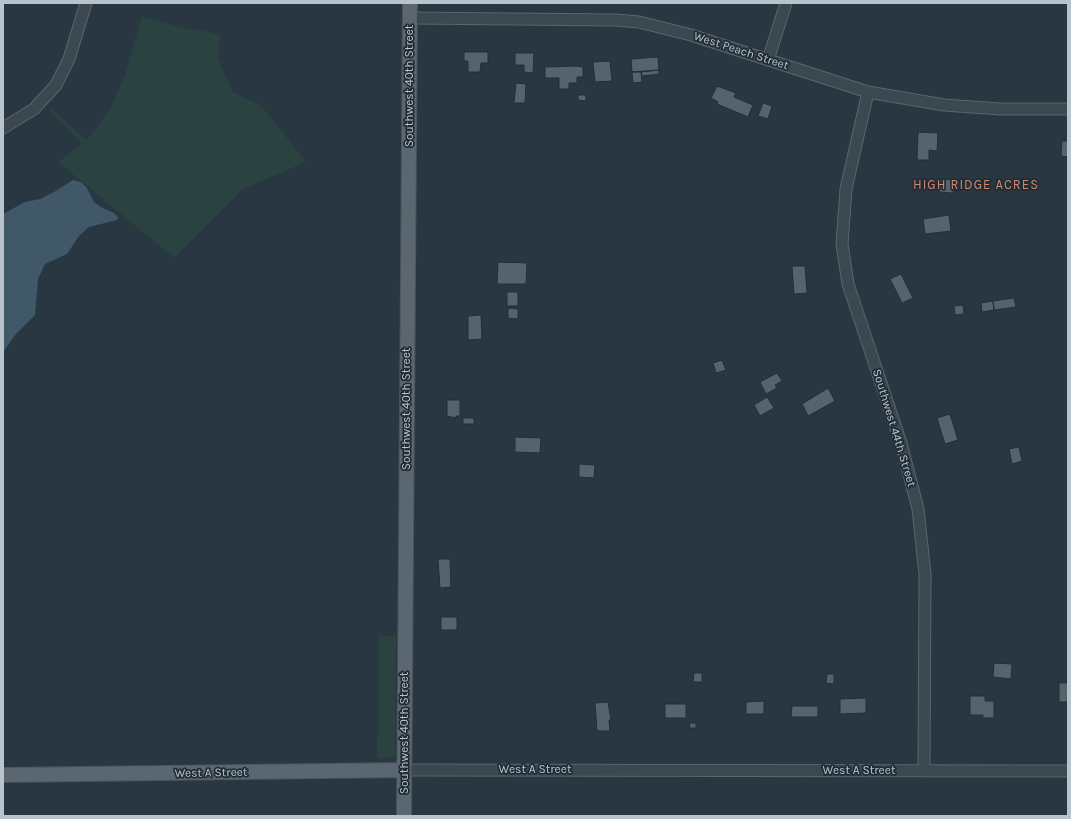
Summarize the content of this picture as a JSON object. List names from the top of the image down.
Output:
{
  "streets": {
    "main road": ["Southwest 40th Street", "West A Street"],
    "street": ["West Peach Street", "Southwest 44th Street"]
  },
  "crossings": [
    ["West Peach Street", "Southwest 40th Street"],
    ["West Peach Street", "Southwest 44th Street"],
    ["Southwest 40th Street", "West A Street"],
    ["Southwest 44th Street", "West A Street"]
  ],
  "districts": ["HIGH RIDGE ACRES"]
}
